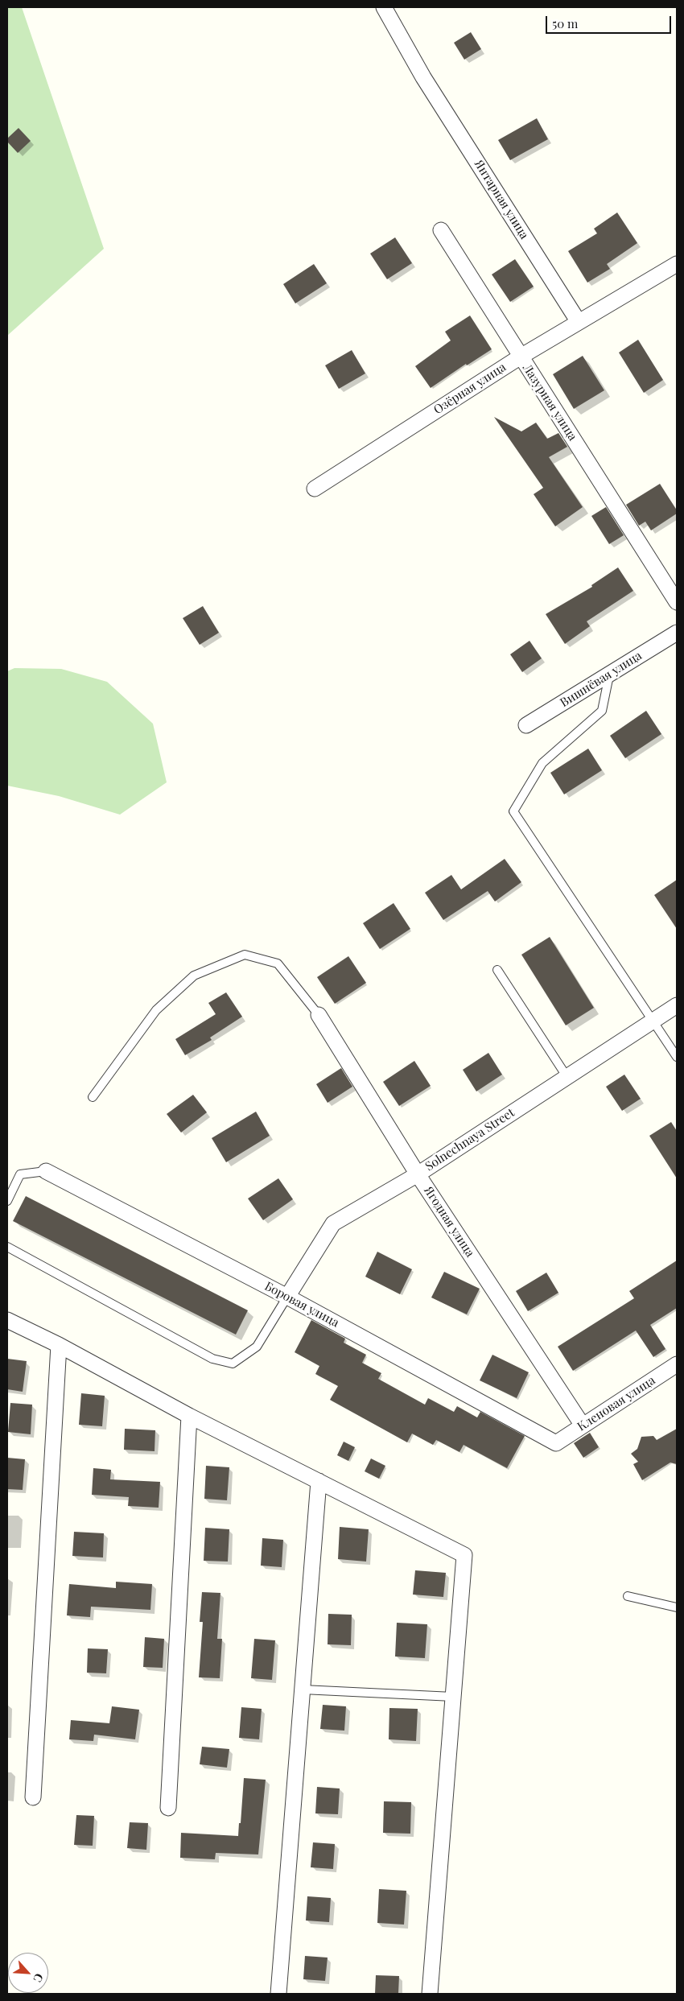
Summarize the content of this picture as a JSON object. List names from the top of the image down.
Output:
{
  "streets": {
    "street": [
      "Янтарная улица",
      "Озёрная улица",
      "Лазурная улица",
      "Вишнёвая улица",
      "Solnechnaya Street",
      "Ягодная улица",
      "Боровая улица",
      "Кленовая улица"
    ]
  },
  "crossings": [
    ["Янтарная улица", "Лазурная улица"],
    ["Озёрная улица", "Лазурная улица"],
    ["Solnechnaya Street", "Ягодная улица"],
    ["Solnechnaya Street", "Боровая улица"],
    ["Ягодная улица", "Кленовая улица"],
    ["Боровая улица", "Кленовая улица"]
  ],
  "scale_bar": "50 m",
  "north": "bottom right"
}
